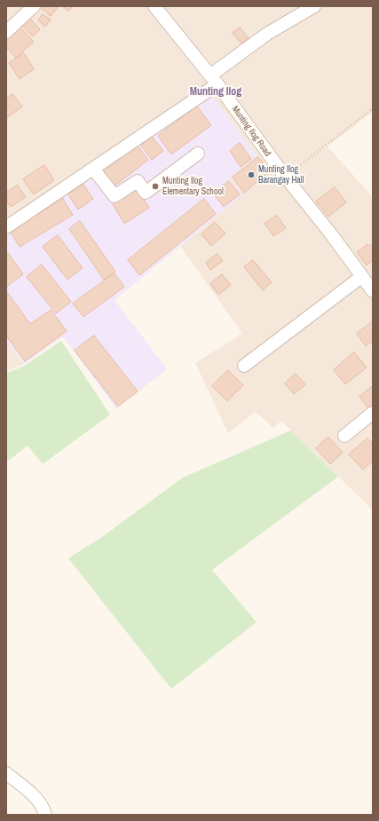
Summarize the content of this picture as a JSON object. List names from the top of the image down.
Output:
{
  "streets": {
    "street": ["Munting Ilog Road"]
  },
  "districts": ["Munting Ilog"],
  "places": ["Munting Ilog Barangay Hall", "Munting Ilog Elementary School"]
}
